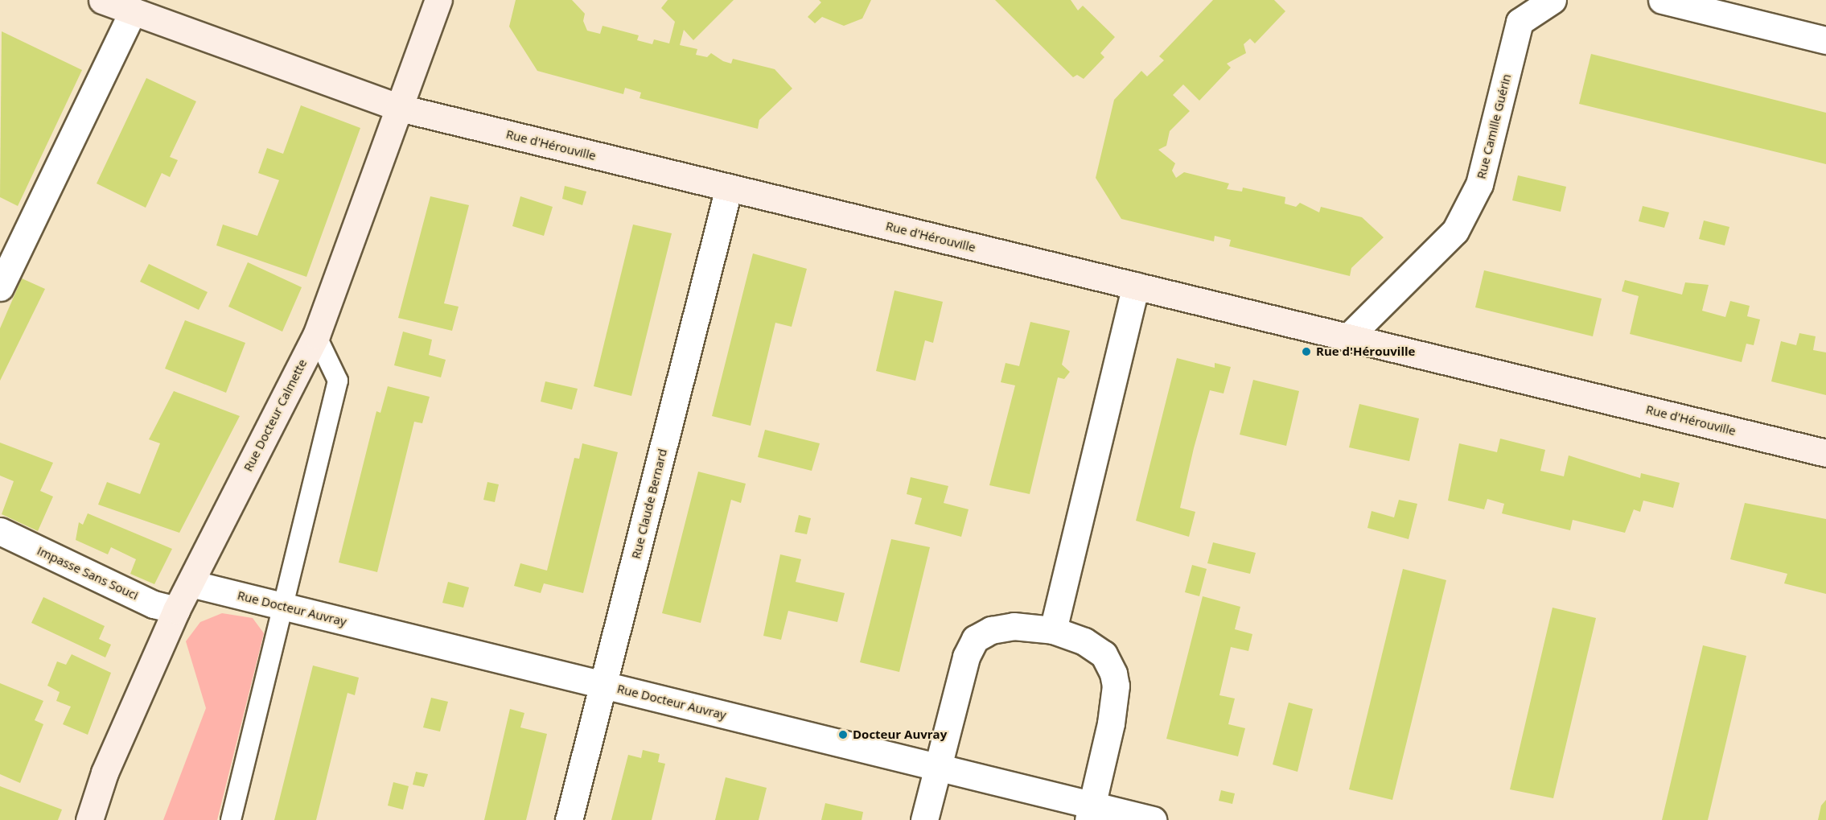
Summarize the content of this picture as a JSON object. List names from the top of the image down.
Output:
{
  "streets": {
    "street": [
      "Rue Camille Guérin",
      "Rue d'Hérouville",
      "Rue Docteur Calmette",
      "Rue Claude Bernard",
      "Impasse Sans Souci",
      "Rue Docteur Auvray"
    ]
  },
  "crossings": [
    ["Rue Camille Guérin", "Rue d'Hérouville"],
    ["Rue d'Hérouville", "Rue Docteur Calmette"],
    ["Rue d'Hérouville", "Rue Claude Bernard"],
    ["Rue Docteur Calmette", "Impasse Sans Souci"],
    ["Rue Docteur Calmette", "Rue Docteur Auvray"],
    ["Rue Claude Bernard", "Rue Docteur Auvray"]
  ],
  "places": ["Rue d'Hérouville", "Docteur Auvray"]
}
